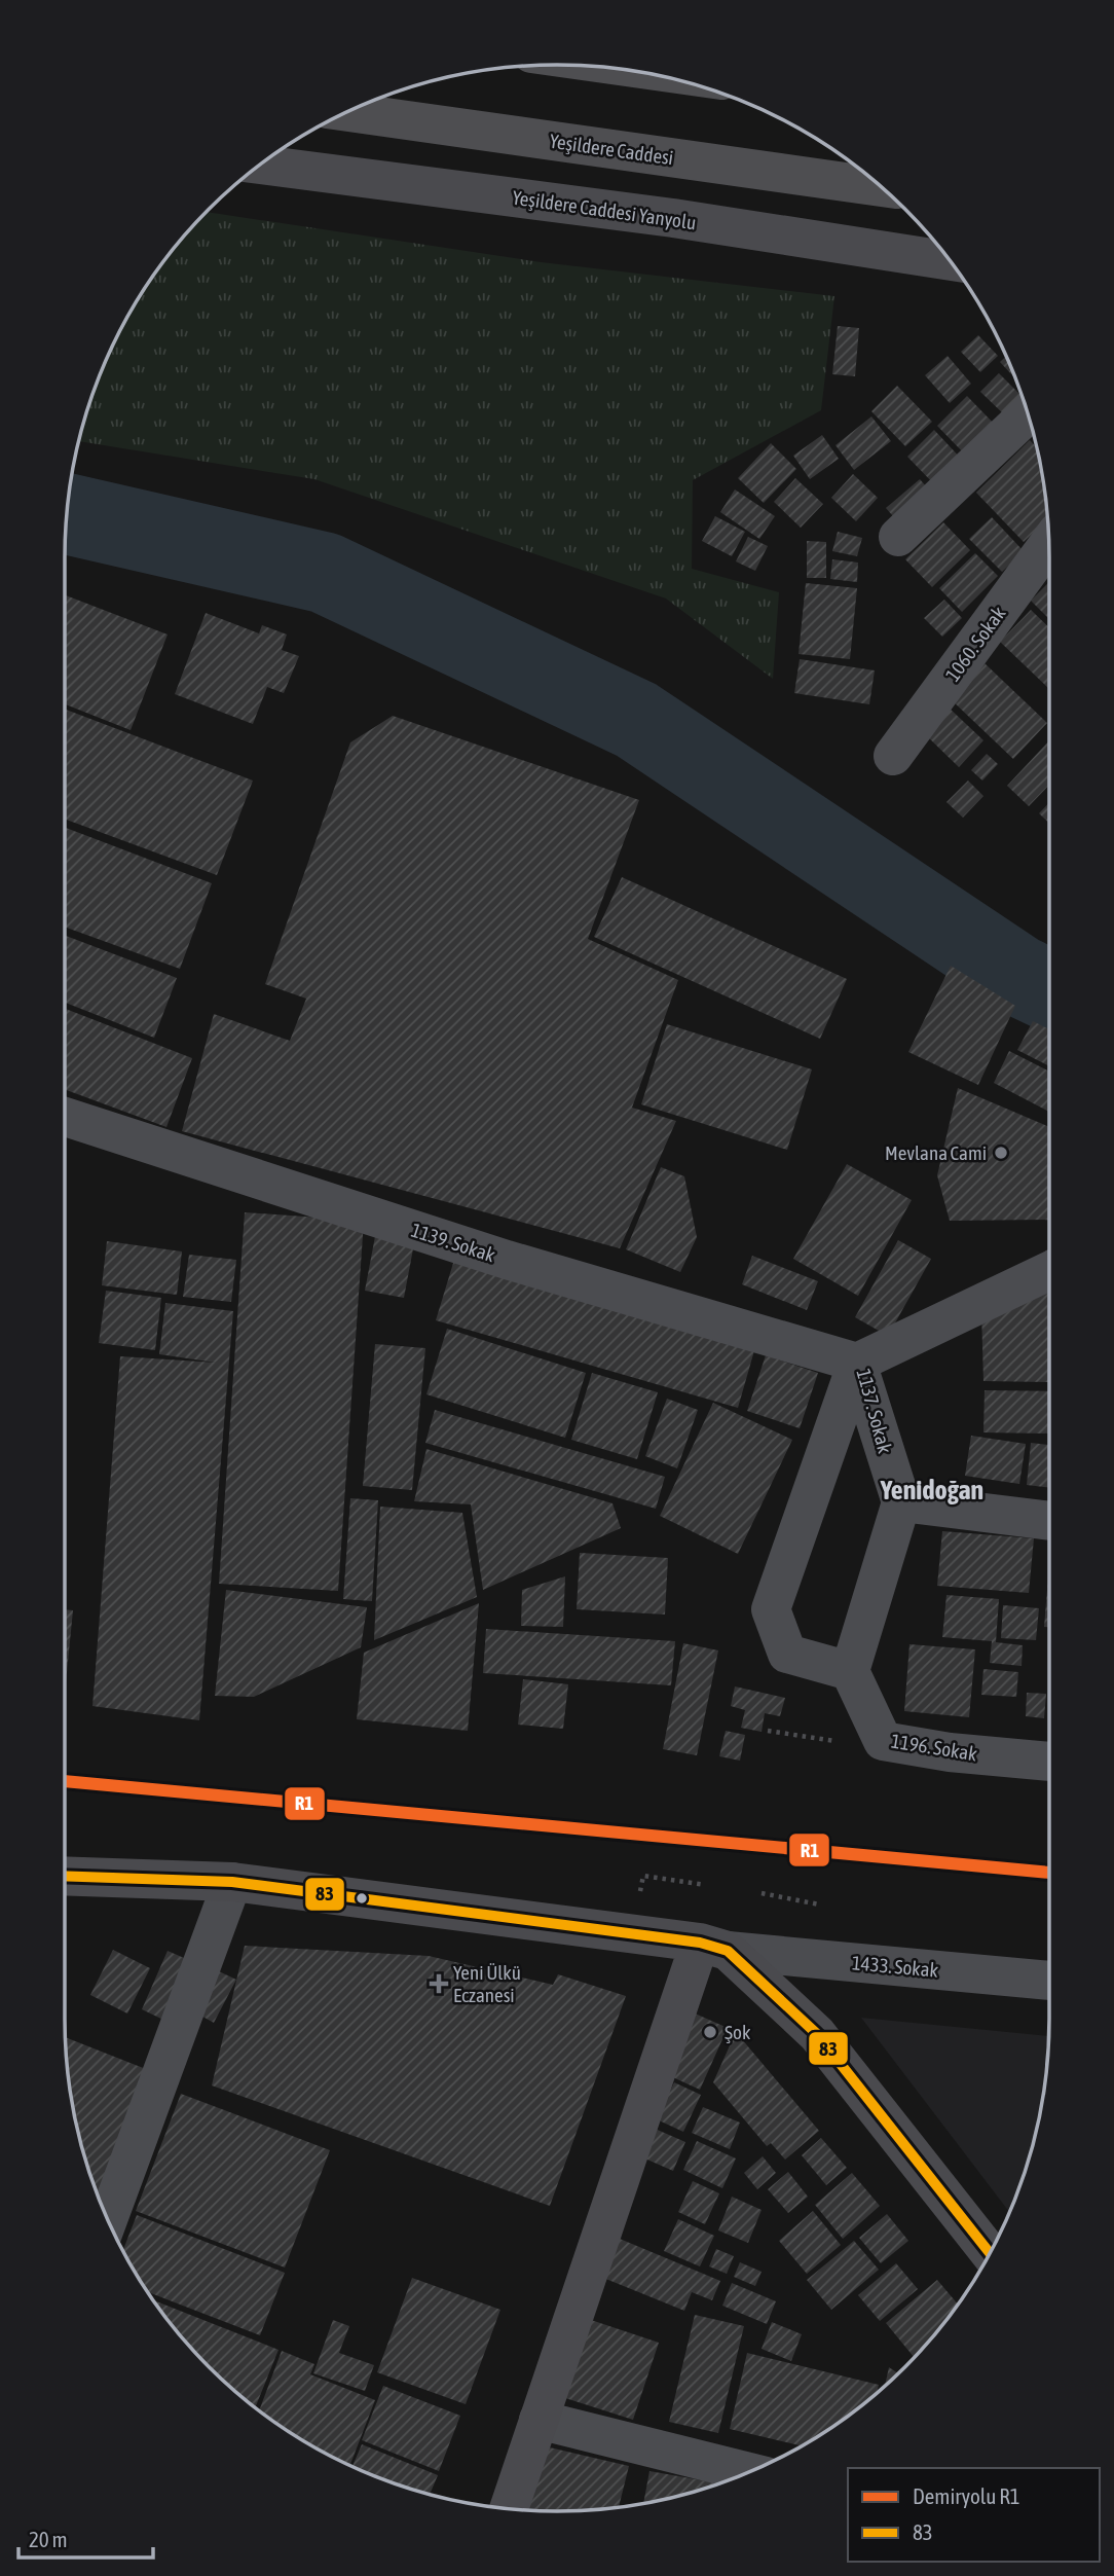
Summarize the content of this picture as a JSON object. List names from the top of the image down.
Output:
{
  "streets": {
    "highway": ["Yeşildere Caddesi"],
    "main road": ["Yeşildere Caddesi Yanyolu"],
    "street": [
      "1060. Sokak",
      "1139. Sokak",
      "1137. Sokak",
      "1196. Sokak",
      "1433. Sokak"
    ]
  },
  "crossings": [
    ["1139. Sokak", "1137. Sokak"]
  ],
  "districts": ["Yenidoğan"],
  "places": {
    "other": ["Mevlana Cami", "Şok"],
    "health": ["Yeni Ülkü Eczanesi"]
  },
  "lines": ["rail line R1", "transit line 83"],
  "legend": ["Demiryolu R1", "83"],
  "scale_bar": "20 m"
}
